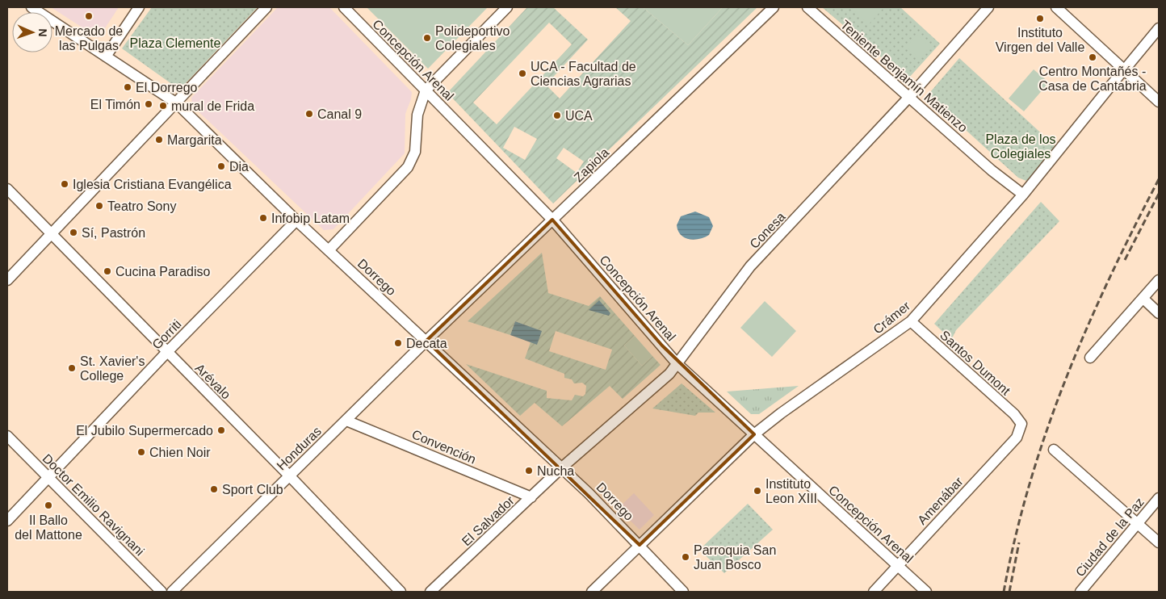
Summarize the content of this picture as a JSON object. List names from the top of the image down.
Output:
{
  "streets": {
    "street": [
      "Concepción Arenal",
      "Teniente Benjamín Matienzo",
      "Zapiola",
      "Conesa",
      "Dorrego",
      "Crámer",
      "Gorriti",
      "Santos Dumont",
      "Arévalo",
      "Convención",
      "Honduras",
      "Amenábar",
      "Doctor Emilio Ravignani",
      "El Salvador",
      "Ciudad de la Paz"
    ]
  },
  "crossings": [
    ["Concepción Arenal", "Zapiola"],
    ["Concepción Arenal", "Conesa"],
    ["Concepción Arenal", "Crámer"],
    ["Concepción Arenal", "Amenábar"],
    ["Teniente Benjamín Matienzo", "Conesa"],
    ["Teniente Benjamín Matienzo", "Crámer"],
    ["Zapiola", "Dorrego"],
    ["Zapiola", "Honduras"],
    ["Conesa", "Dorrego"],
    ["Conesa", "El Salvador"],
    ["Dorrego", "Crámer"],
    ["Dorrego", "Gorriti"],
    ["Dorrego", "Honduras"],
    ["Dorrego", "El Salvador"],
    ["Crámer", "Santos Dumont"],
    ["Gorriti", "Arévalo"],
    ["Gorriti", "Doctor Emilio Ravignani"],
    ["Santos Dumont", "Amenábar"],
    ["Arévalo", "Honduras"],
    ["Convención", "Honduras"],
    ["Convención", "El Salvador"]
  ],
  "parks": ["Plaza Clemente", "Plaza de los Colegiales"],
  "places": [
    "Mercado de las Pulgas",
    "Instituto Virgen del Valle",
    "Polideportivo Colegiales",
    "Centro Montañés - Casa de Cantabria",
    "UCA - Facultad de Ciencias Agrarias",
    "El Dorrego",
    "El Timón",
    "mural de Frida",
    "Canal 9",
    "UCA",
    "Margarita",
    "Dia",
    "Iglesia Cristiana Evangélica",
    "Teatro Sony",
    "Infobip Latam",
    "Sí, Pastrón",
    "Cucina Paradiso",
    "Decata",
    "St. Xavier's College",
    "El Jubilo Supermercado",
    "Chien Noir",
    "Nucha",
    "Sport Club",
    "Instituto Leon XIII",
    "Il Ballo del Mattone",
    "Parroquia San Juan Bosco"
  ],
  "north": "right"
}
